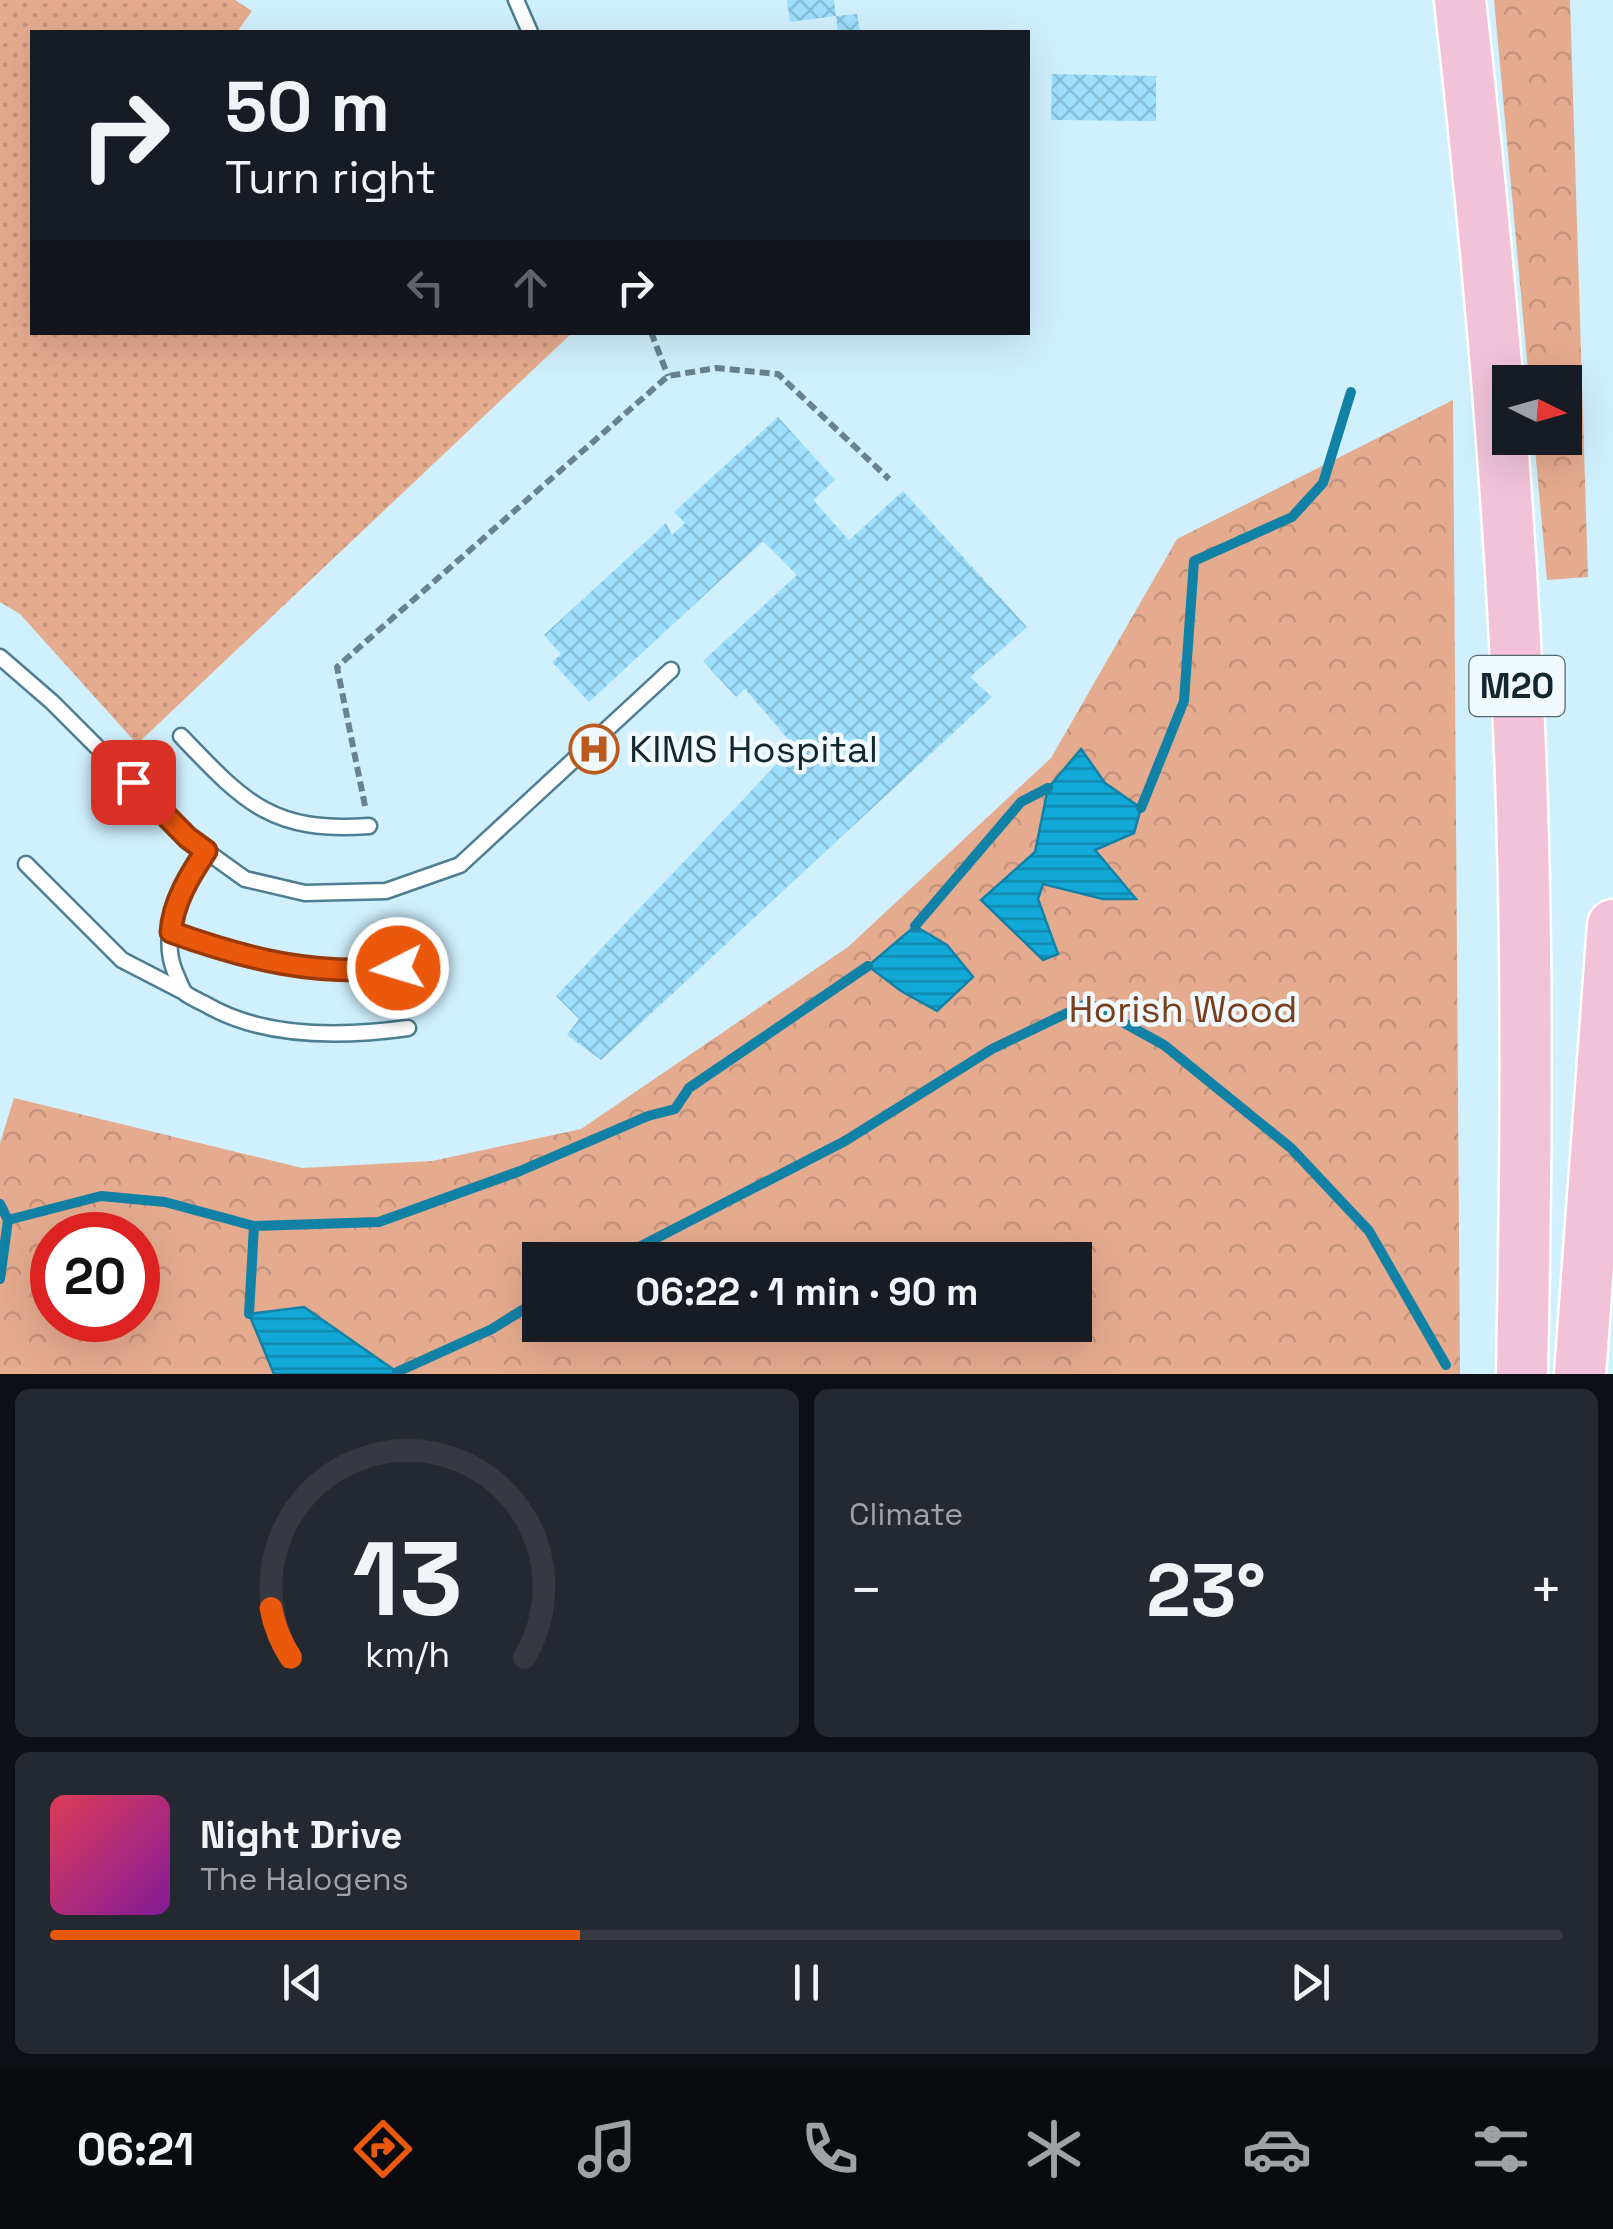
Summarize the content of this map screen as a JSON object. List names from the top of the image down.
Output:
{
  "streets": {
    "highway": ["M20"]
  },
  "parks": ["Horish Wood"],
  "places": {
    "hospital": ["KIMS Hospital"]
  },
  "north": "right",
  "page": {
    "turn": ["50 m", "Turn right"],
    "limit": "20",
    "trip": "06:22 · 1 min · 90 m",
    "tile": "Climate",
    "heat": ["−", "23°", "+"],
    "song": ["Night Drive", "The Halogens"],
    "tabs": "06:21",
    "gauge": ["13", "km/h"]
  }
}
